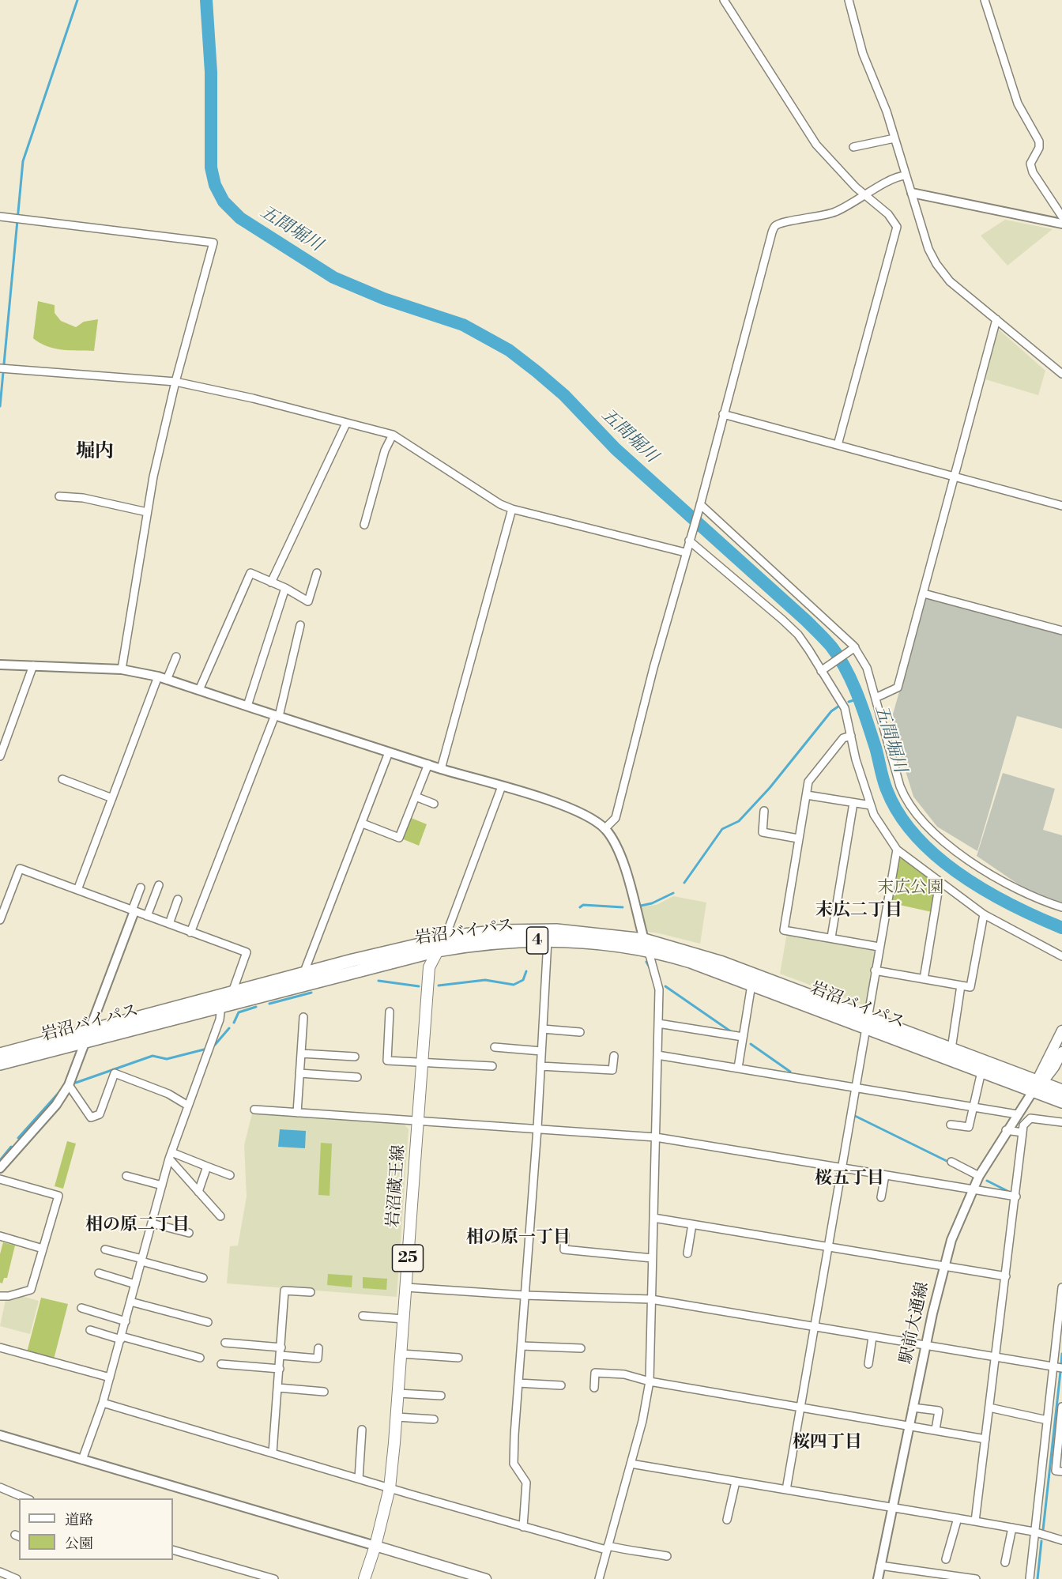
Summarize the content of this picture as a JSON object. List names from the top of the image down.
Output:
{
  "streets": {
    "highway": ["岩沼バイパス", "4"],
    "main road": ["岩沼蔵王線", "25"],
    "street": ["駅前大通線"]
  },
  "crossings": [
    ["岩沼バイパス", "岩沼蔵王線"],
    ["岩沼バイパス", "駅前大通線"]
  ],
  "districts": [
    "堀内",
    "末広二丁目",
    "桜五丁目",
    "相の原二丁目",
    "相の原一丁目",
    "桜四丁目"
  ],
  "water": ["五間堀川"],
  "parks": ["末広公園"],
  "legend": ["道路", "公園"]
}
